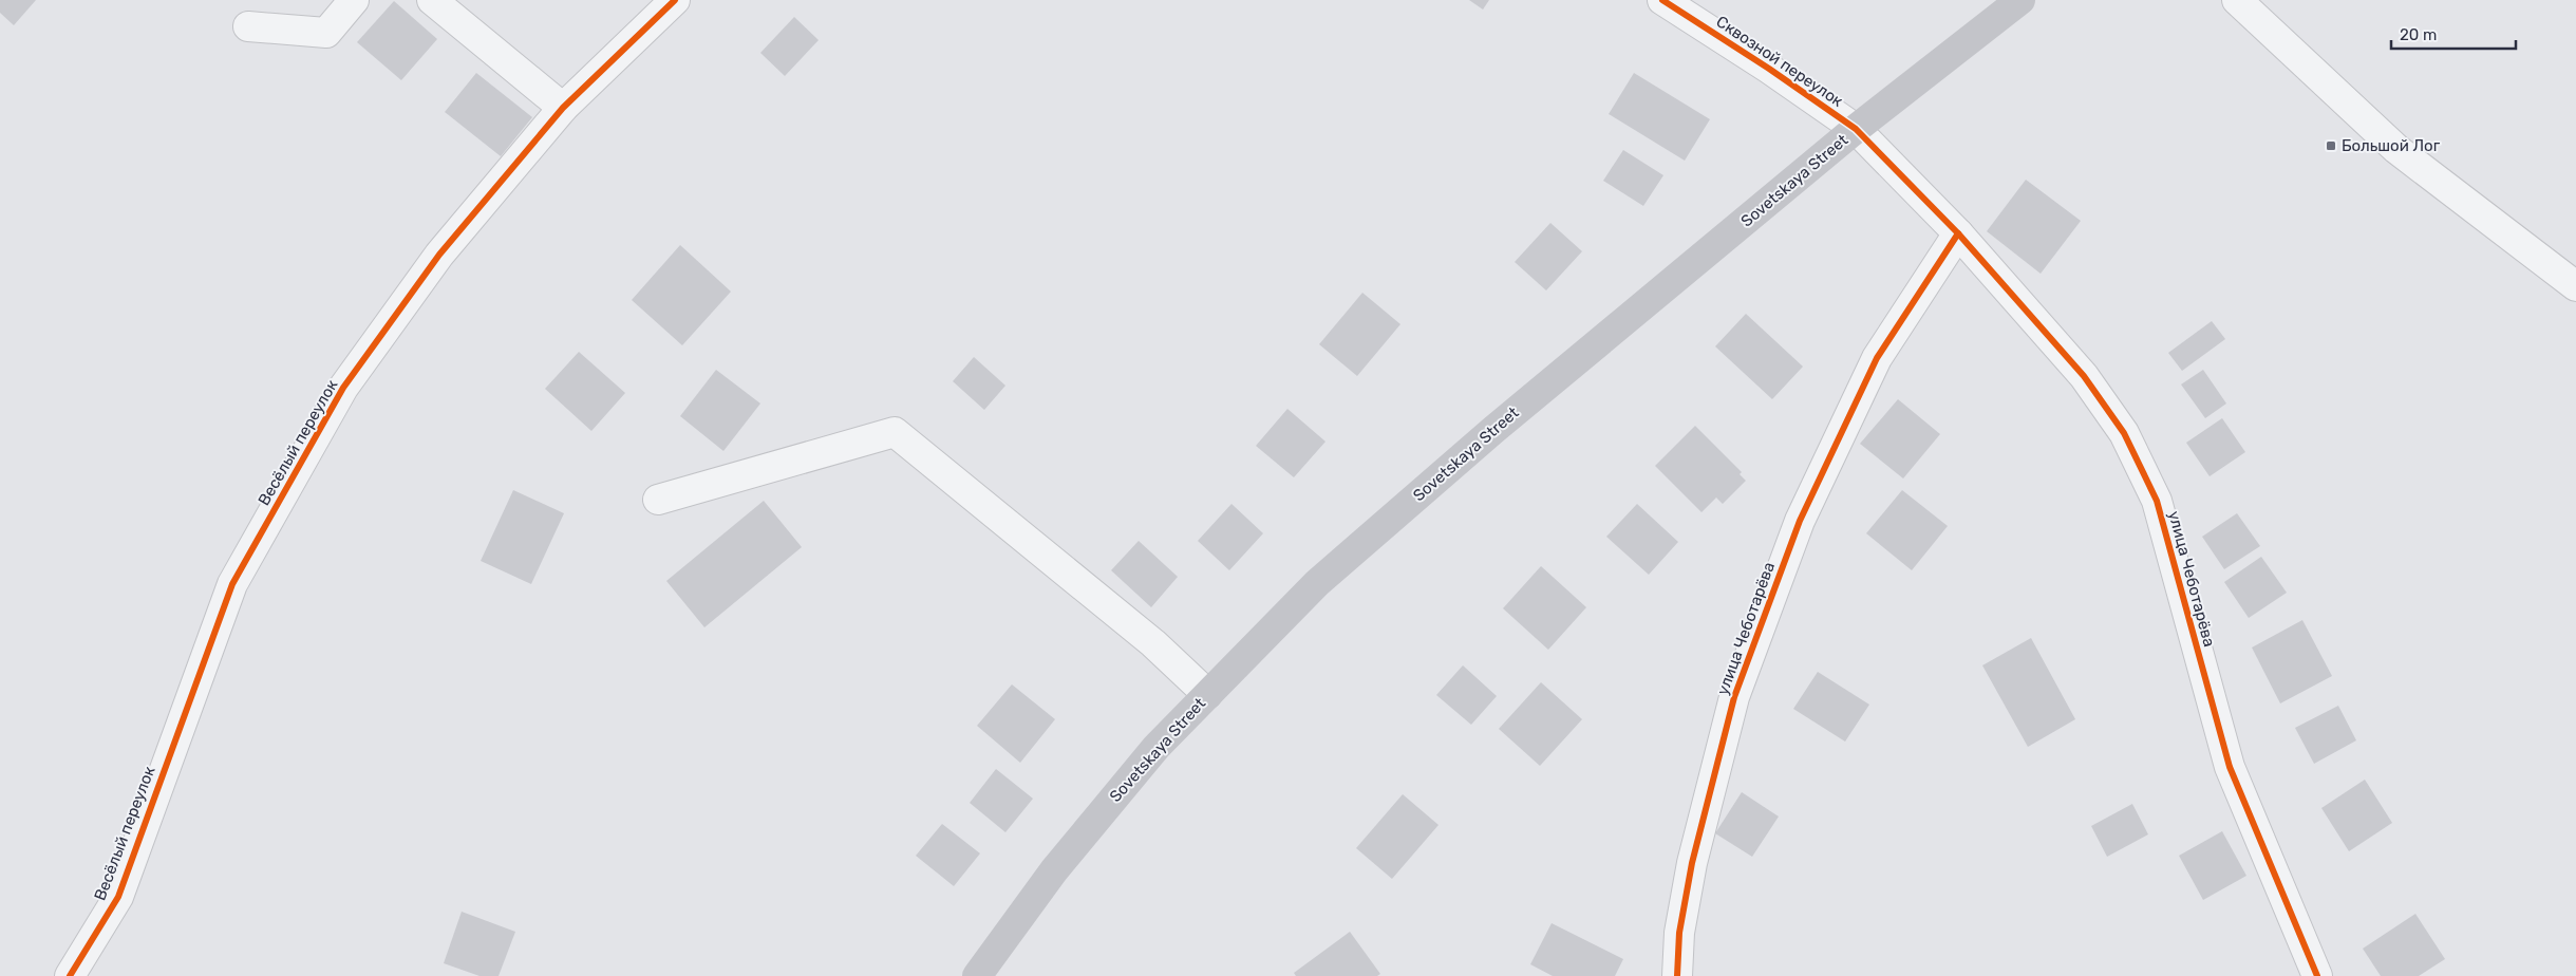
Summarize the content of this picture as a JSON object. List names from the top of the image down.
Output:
{
  "streets": {
    "main road": ["Sovetskaya Street"],
    "street": ["Сквозной переулок", "Весёлый переулок", "улица Чеботарёва"]
  },
  "crossings": [
    ["Сквозной переулок", "Sovetskaya Street"],
    ["Сквозной переулок", "улица Чеботарёва"],
    ["Sovetskaya Street", "улица Чеботарёва"]
  ],
  "places": {
    "transit": ["Большой Лог"]
  },
  "scale_bar": "20 m"
}
